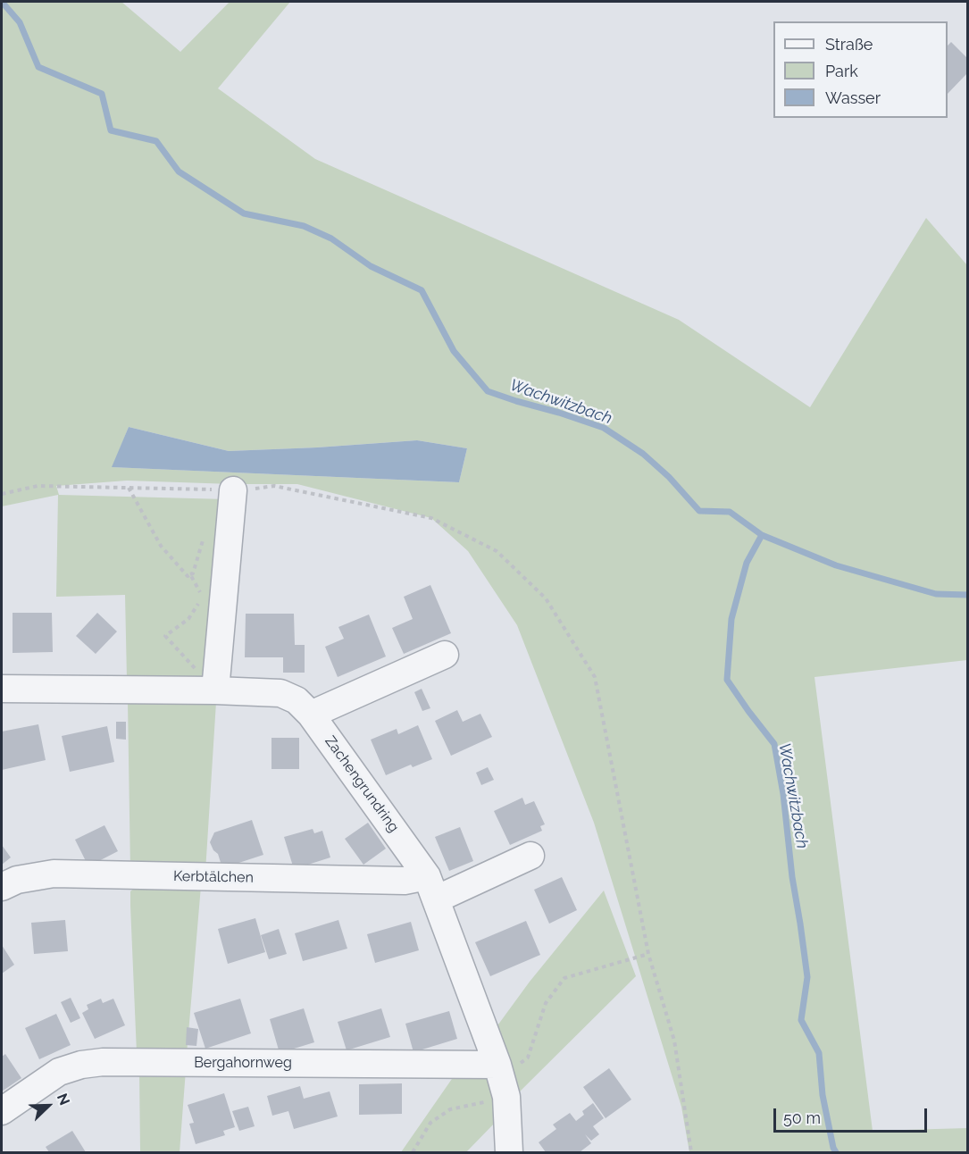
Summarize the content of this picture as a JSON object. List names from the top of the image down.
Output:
{
  "streets": {
    "street": ["Zachengrundring", "Kerbtälchen", "Bergahornweg"]
  },
  "crossings": [
    ["Zachengrundring", "Kerbtälchen"],
    ["Zachengrundring", "Bergahornweg"]
  ],
  "water": ["Wachwitzbach"],
  "legend": ["Straße", "Park", "Wasser"],
  "scale_bar": "50 m",
  "north": "top right"
}
